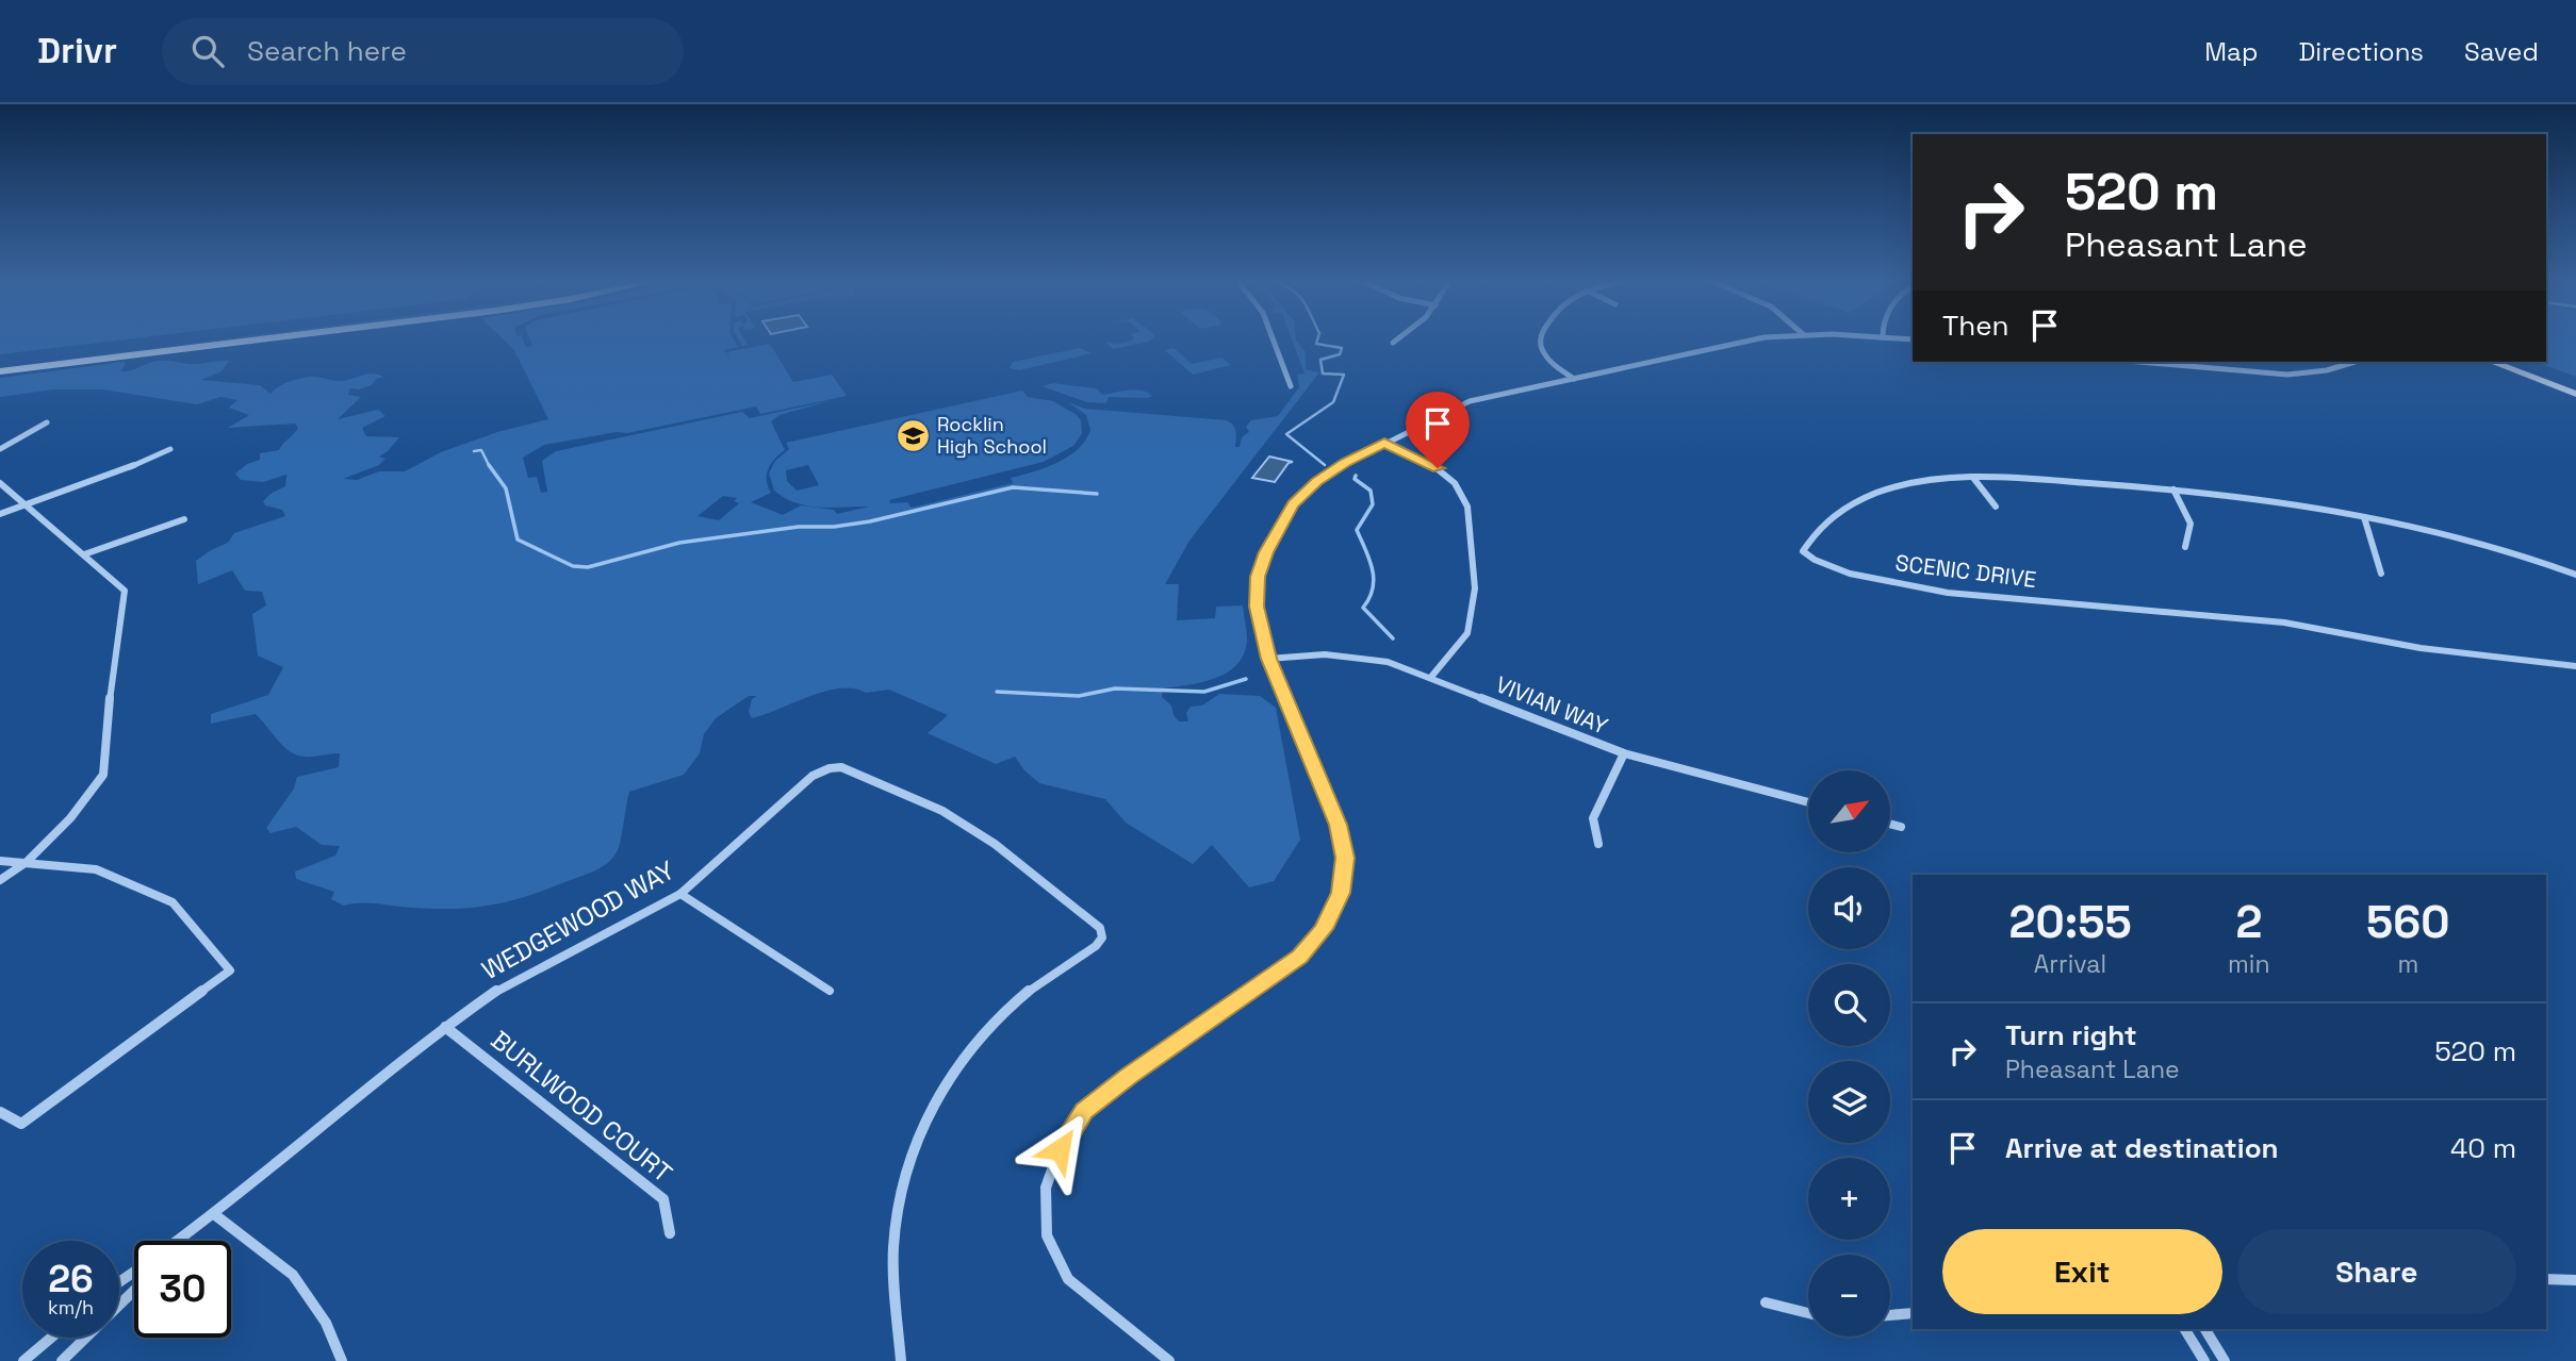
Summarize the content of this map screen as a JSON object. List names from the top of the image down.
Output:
{
  "streets": {
    "street": [
      "SCENIC DRIVE",
      "VIVIAN WAY",
      "WEDGEWOOD WAY",
      "BURLWOOD COURT"
    ]
  },
  "crossings": [
    ["WEDGEWOOD WAY", "BURLWOOD COURT"]
  ],
  "places": {
    "school or university": ["Rocklin High School"]
  },
  "north": "top right",
  "page": {
    "header": "Drivr",
    "search": "Search here",
    "nav": ["Map", "Directions", "Saved"],
    "turn": ["520 m", "Pheasant Lane"],
    "then": "Then",
    "map_buttons": ["+", "−"],
    "eta": [
      "20:55",
      "Arrival",
      "2",
      "min",
      "560",
      "m"
    ],
    "list": [
      {
        "name": "Turn right",
        "note": "Pheasant Lane",
        "value": "520 m"
      },
      {
        "name": "Arrive at destination",
        "value": "40 m"
      }
    ],
    "buttons": ["Exit", "Share"],
    "speed": "26 km/h",
    "limit": "30"
  }
}
